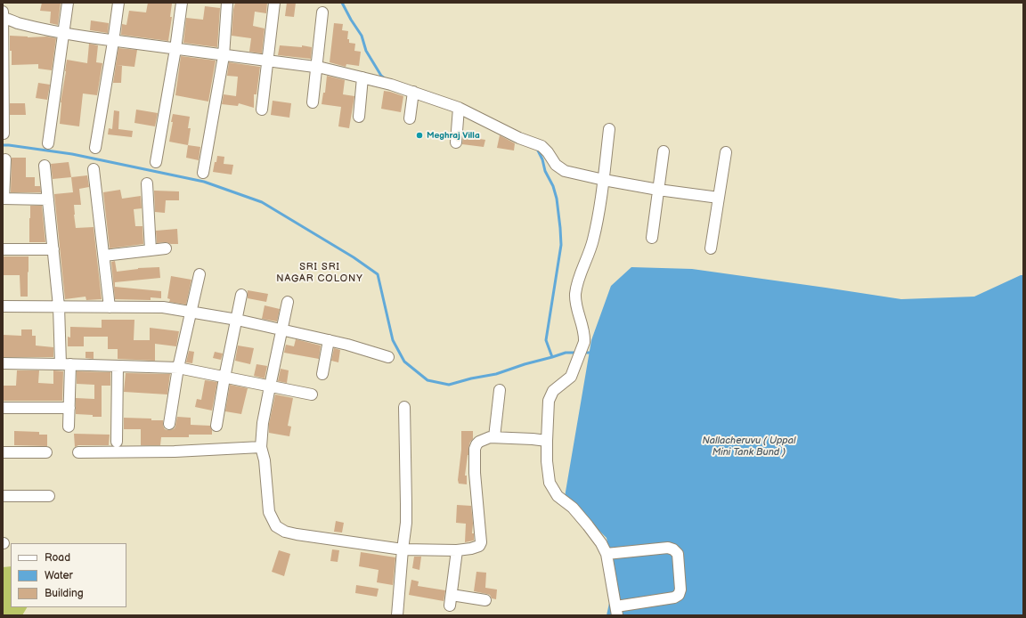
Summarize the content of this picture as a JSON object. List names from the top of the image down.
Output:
{
  "districts": ["SRI SRI NAGAR COLONY"],
  "water": ["Nallacheruvu ( Uppal Mini Tank Bund )"],
  "places": ["Meghraj Villa"],
  "legend": ["Road", "Water", "Building"]
}
